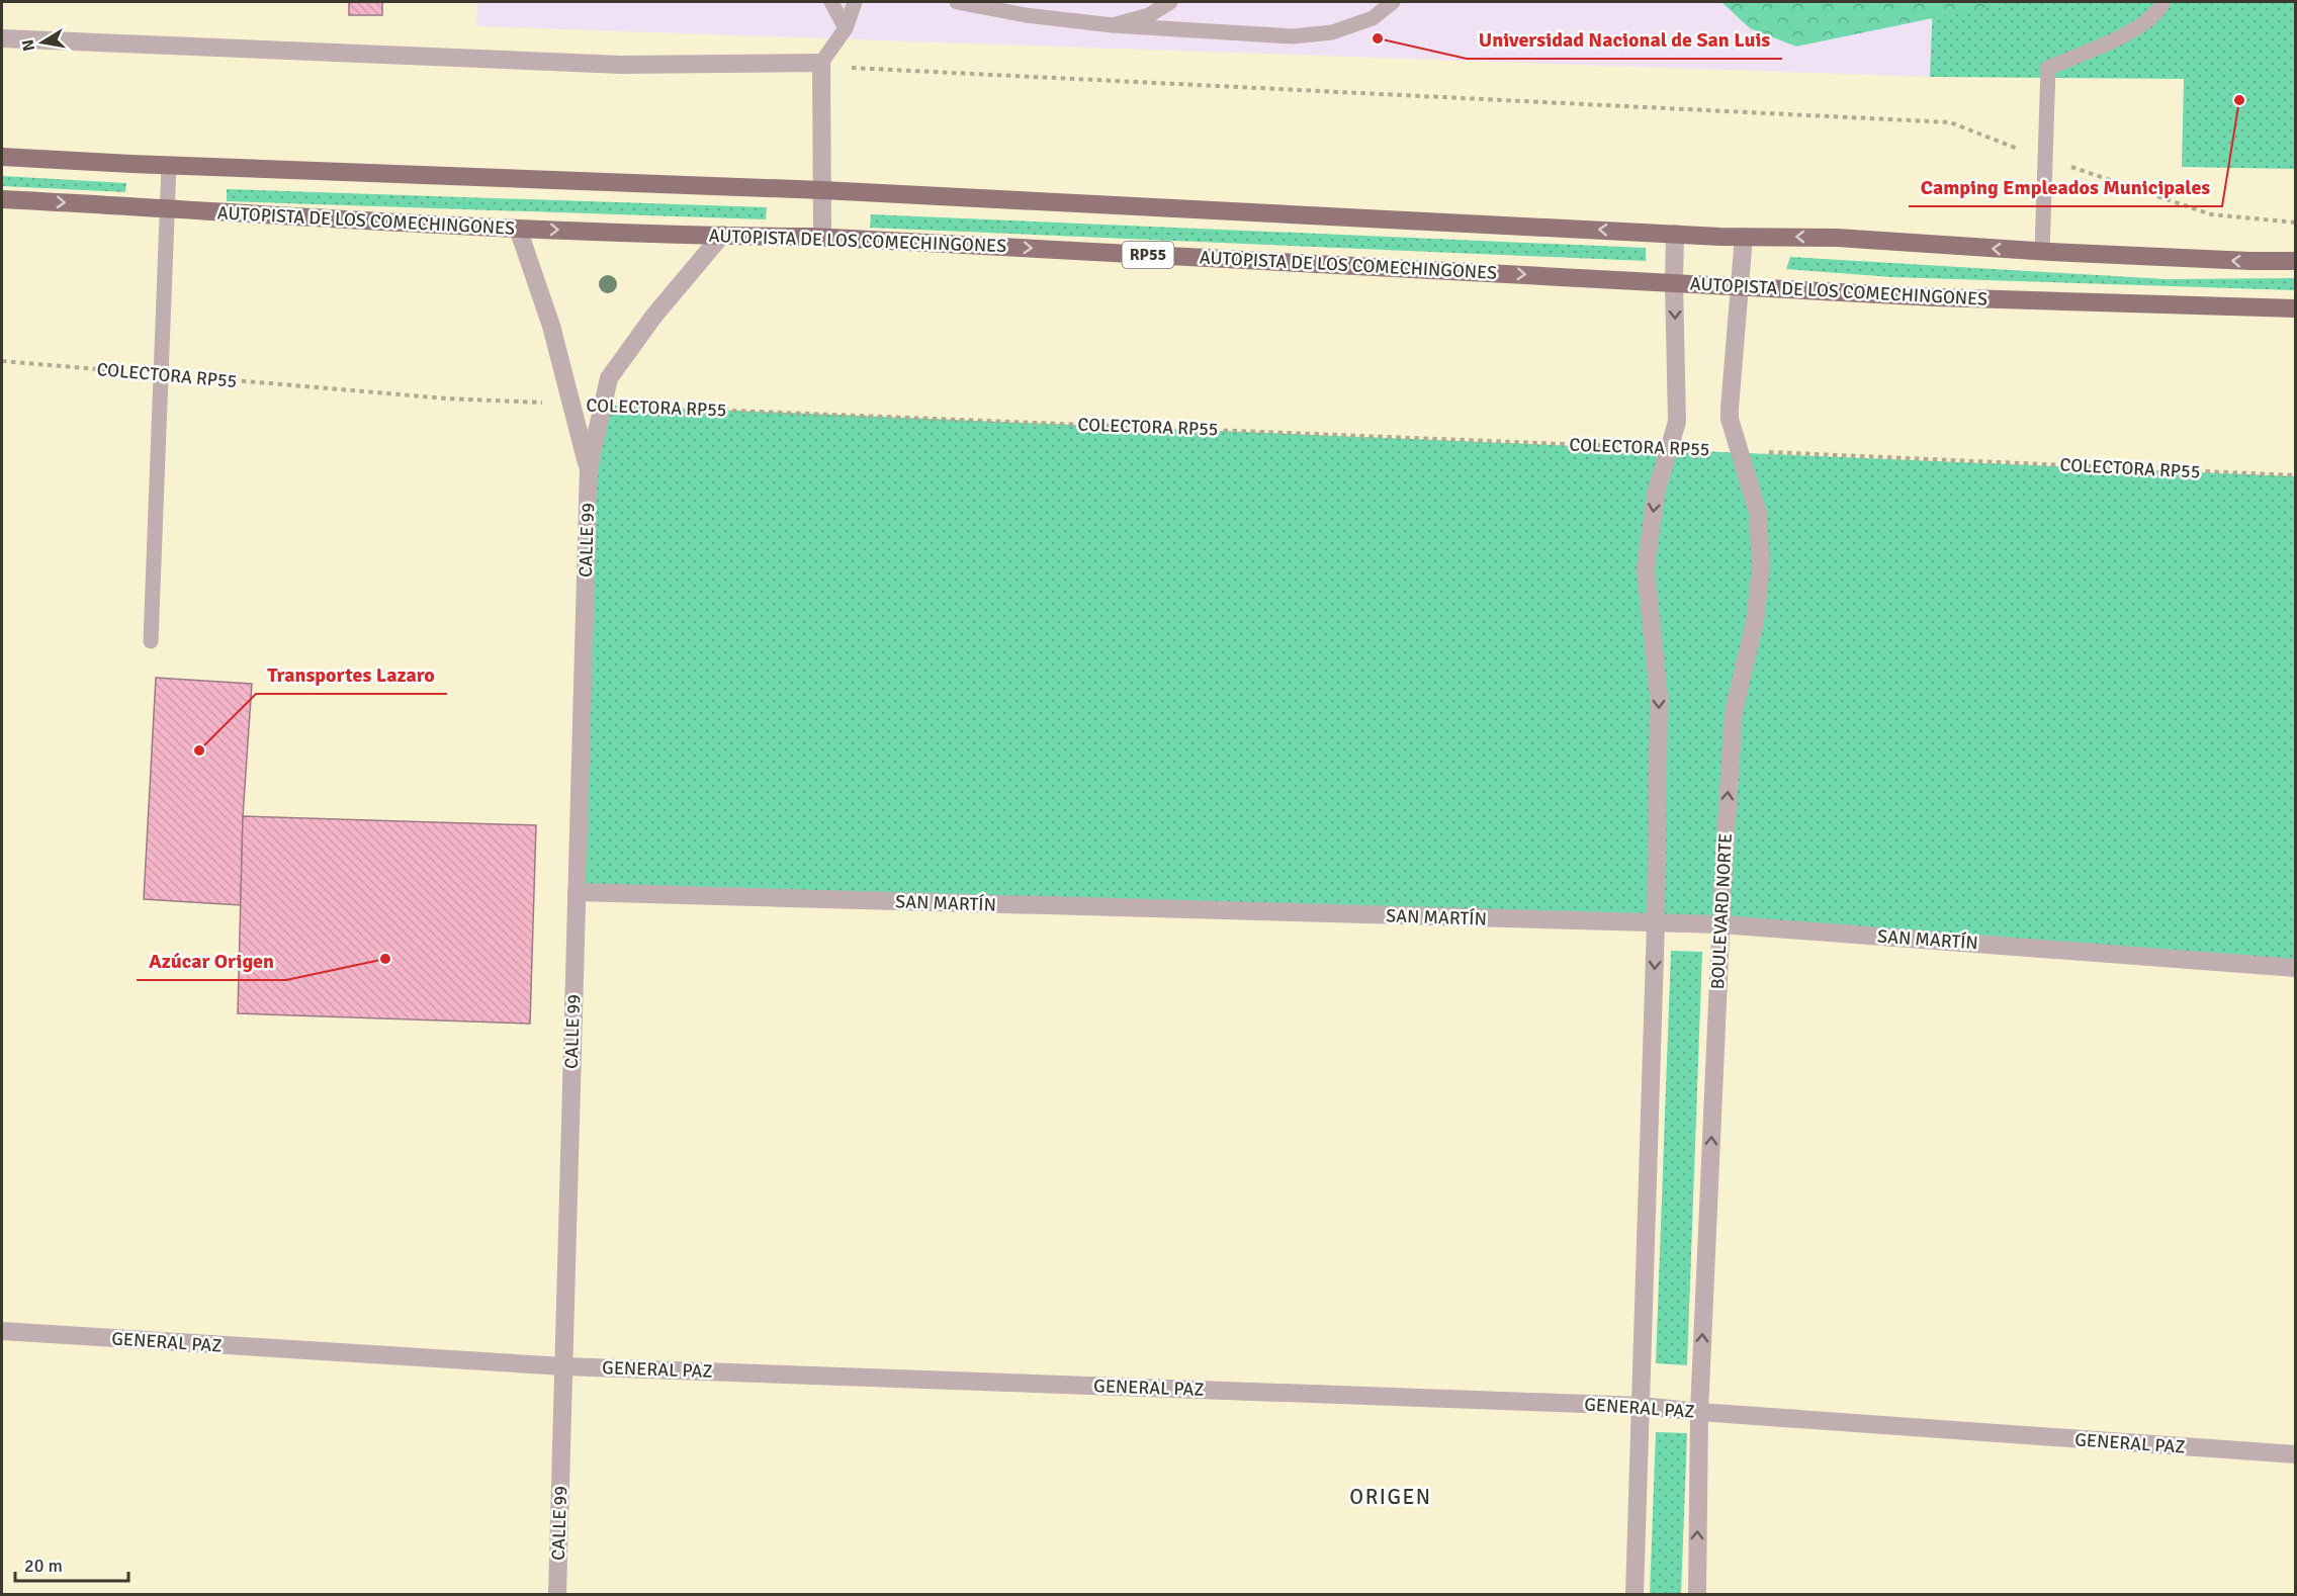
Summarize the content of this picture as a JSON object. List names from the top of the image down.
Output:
{
  "streets": {
    "main road": ["AUTOPISTA DE LOS COMECHINGONES", "RP55"],
    "street": [
      "CALLE 99",
      "SAN MARTÍN",
      "BOULEVARD NORTE",
      "GENERAL PAZ"
    ],
    "path": ["COLECTORA RP55"]
  },
  "crossings": [
    ["AUTOPISTA DE LOS COMECHINGONES", "BOULEVARD NORTE"],
    ["CALLE 99", "SAN MARTÍN"],
    ["CALLE 99", "GENERAL PAZ"],
    ["SAN MARTÍN", "BOULEVARD NORTE"],
    ["BOULEVARD NORTE", "GENERAL PAZ"]
  ],
  "districts": ["ORIGEN"],
  "places": [
    "Universidad Nacional de San Luis",
    "Camping Empleados Municipales",
    "Transportes Lazaro",
    "Azúcar Origen"
  ],
  "scale_bar": "20 m",
  "north": "left"
}
